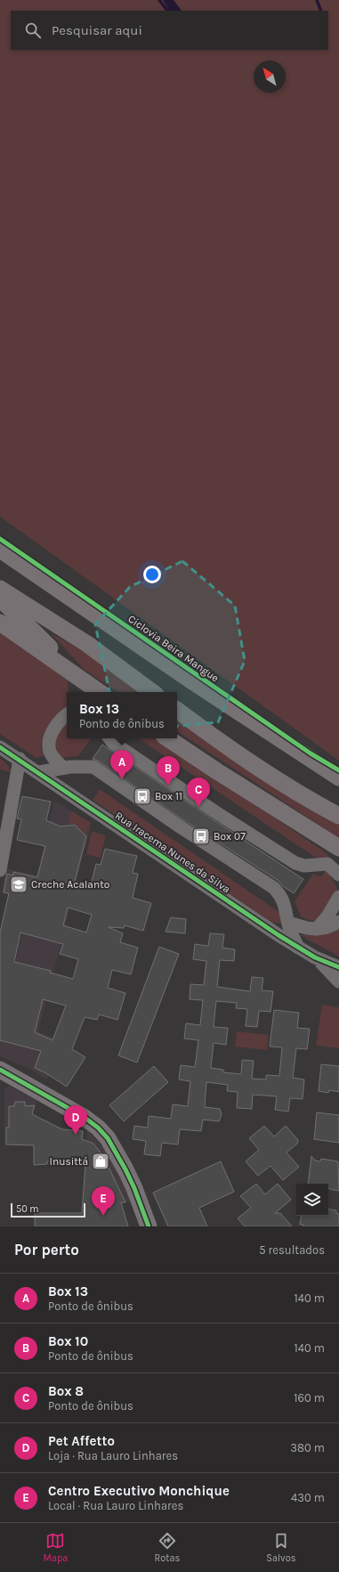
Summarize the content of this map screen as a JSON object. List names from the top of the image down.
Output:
{
  "streets": {
    "street": ["Rua Iracema Nunes da Silva"],
    "cycle path": ["Ciclovia Beira Mangue"]
  },
  "places": {
    "bus stop": ["Box 11", "Box 07"],
    "school or university": ["Creche Acalanto"],
    "shop": ["Inusittá"]
  },
  "scale_bar": "50 m",
  "north": "top left",
  "page": {
    "search": "Pesquisar aqui",
    "popup": ["Box 13", "Ponto de ônibus"],
    "pins": [
      "A",
      "B",
      "C",
      "D",
      "E"
    ],
    "scale": "50 m",
    "heading": ["Por perto", "5 resultados"],
    "list": [
      {
        "mark": "A",
        "name": "Box 13",
        "note": "Ponto de ônibus",
        "value": "140 m"
      },
      {
        "mark": "B",
        "name": "Box 10",
        "note": "Ponto de ônibus",
        "value": "140 m"
      },
      {
        "mark": "C",
        "name": "Box 8",
        "note": "Ponto de ônibus",
        "value": "160 m"
      },
      {
        "mark": "D",
        "name": "Pet Affetto",
        "note": "Loja · Rua Lauro Linhares",
        "value": "380 m"
      },
      {
        "mark": "E",
        "name": "Centro Executivo Monchique",
        "note": "Local · Rua Lauro Linhares",
        "value": "430 m"
      }
    ],
    "nav": ["Mapa", "Rotas", "Salvos"]
  }
}
